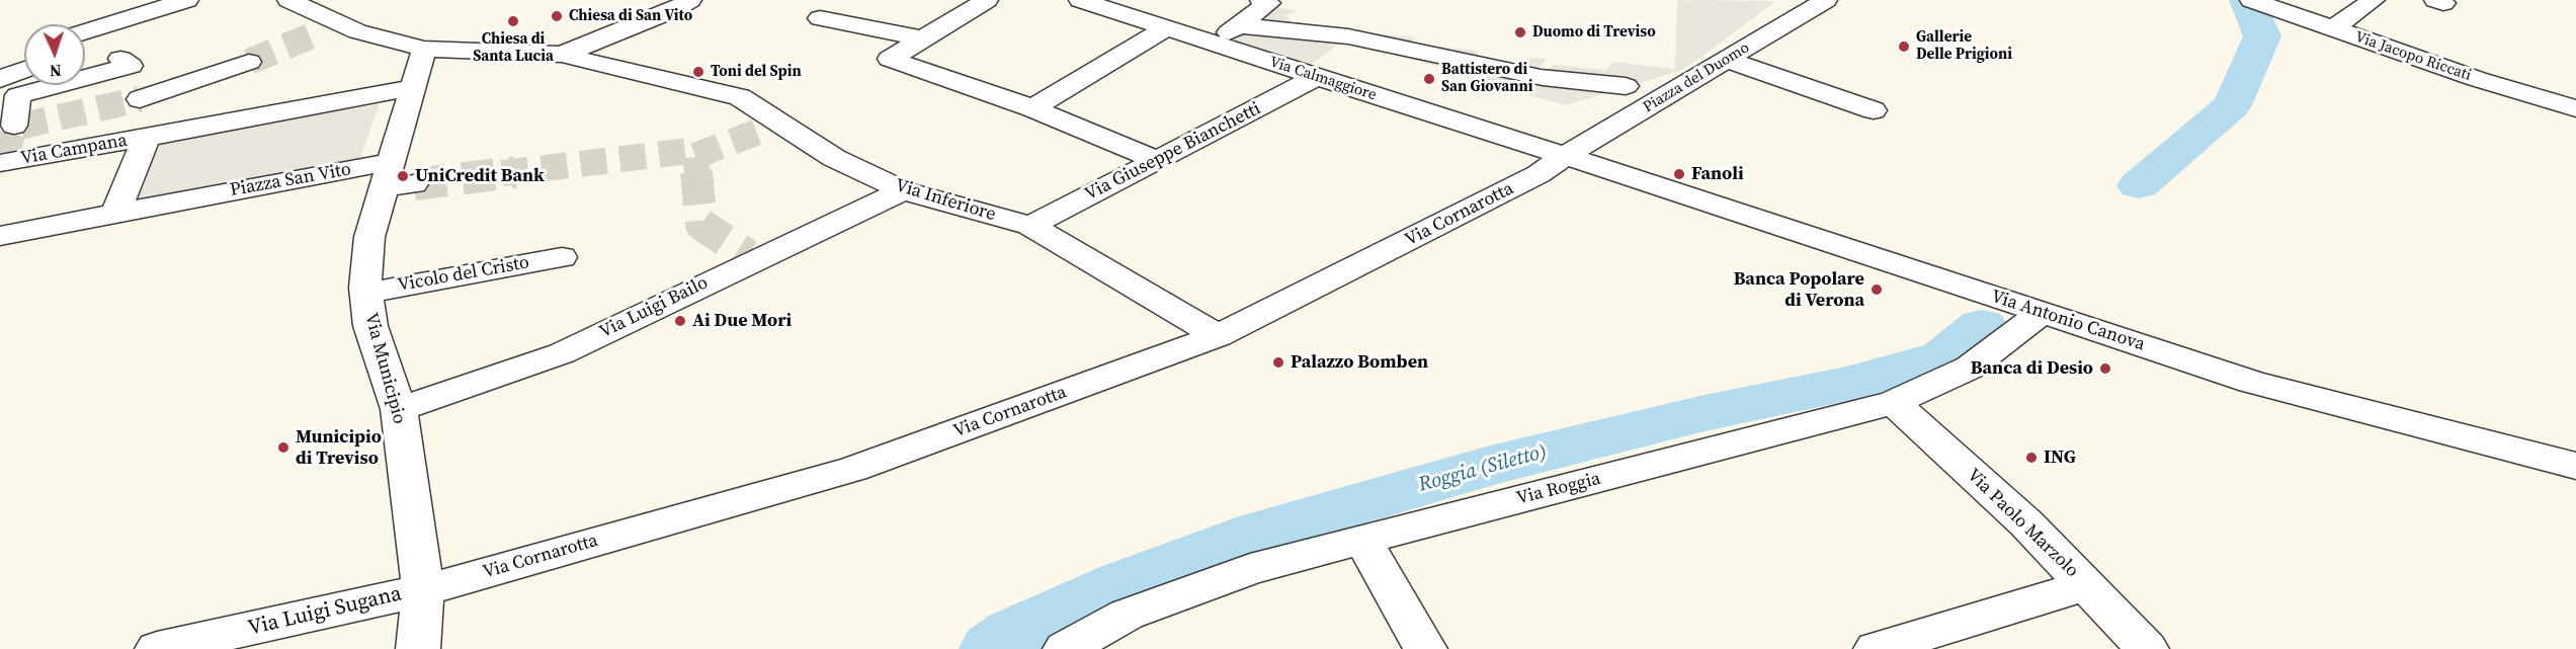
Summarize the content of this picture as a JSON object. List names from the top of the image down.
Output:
{
  "streets": {
    "street": [
      "Via Jacopo Riccati",
      "Piazza del Duomo",
      "Via Calmaggiore",
      "Via Campana",
      "Via Giuseppe Bianchetti",
      "Piazza San Vito",
      "Via Inferiore",
      "Via Cornarotta",
      "Vicolo del Cristo",
      "Via Luigi Bailo",
      "Via Antonio Canova",
      "Via Municipio",
      "Via Roggia",
      "Via Paolo Marzolo",
      "Via Luigi Sugana"
    ]
  },
  "crossings": [
    ["Piazza del Duomo", "Via Calmaggiore"],
    ["Piazza del Duomo", "Via Cornarotta"],
    ["Piazza del Duomo", "Via Antonio Canova"],
    ["Via Calmaggiore", "Via Giuseppe Bianchetti"],
    ["Via Calmaggiore", "Via Cornarotta"],
    ["Via Calmaggiore", "Via Antonio Canova"],
    ["Via Giuseppe Bianchetti", "Via Inferiore"],
    ["Piazza San Vito", "Via Municipio"],
    ["Via Inferiore", "Via Cornarotta"],
    ["Via Inferiore", "Via Luigi Bailo"],
    ["Via Cornarotta", "Via Antonio Canova"],
    ["Via Cornarotta", "Via Municipio"],
    ["Via Cornarotta", "Via Luigi Sugana"],
    ["Vicolo del Cristo", "Via Municipio"],
    ["Via Luigi Bailo", "Via Municipio"],
    ["Via Antonio Canova", "Via Roggia"],
    ["Via Municipio", "Via Luigi Sugana"],
    ["Via Roggia", "Via Paolo Marzolo"]
  ],
  "water": ["Roggia (Siletto)"],
  "places": [
    "Chiesa di San Vito",
    "Chiesa di Santa Lucia",
    "Duomo di Treviso",
    "Gallerie Delle Prigioni",
    "Toni del Spin",
    "Battistero di San Giovanni",
    "Fanoli",
    "UniCredit Bank",
    "Banca Popolare di Verona",
    "Ai Due Mori",
    "Palazzo Bomben",
    "Banca di Desio",
    "Municipio di Treviso",
    "ING"
  ],
  "north": "bottom"
}
